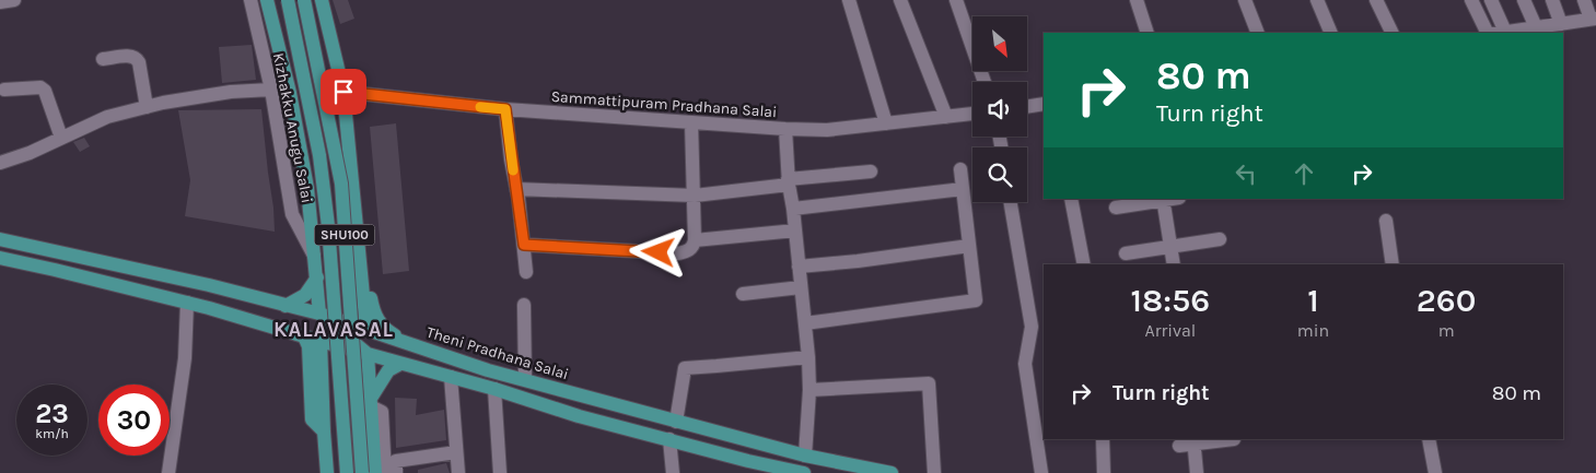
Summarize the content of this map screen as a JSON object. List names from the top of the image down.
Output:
{
  "streets": {
    "main road": ["SHU100", "Theni Pradhana Salai"],
    "street": ["Sammattipuram Pradhana Salai", "Kizhakku Anugu Salai"]
  },
  "districts": ["KALAVASAL"],
  "north": "bottom right",
  "page": {
    "turn": ["80 m", "Turn right"],
    "eta": [
      "18:56",
      "Arrival",
      "1",
      "min",
      "260",
      "m"
    ],
    "list": [
      {
        "name": "Turn right",
        "value": "80 m"
      }
    ],
    "speed": "23 km/h",
    "limit": "30"
  }
}
